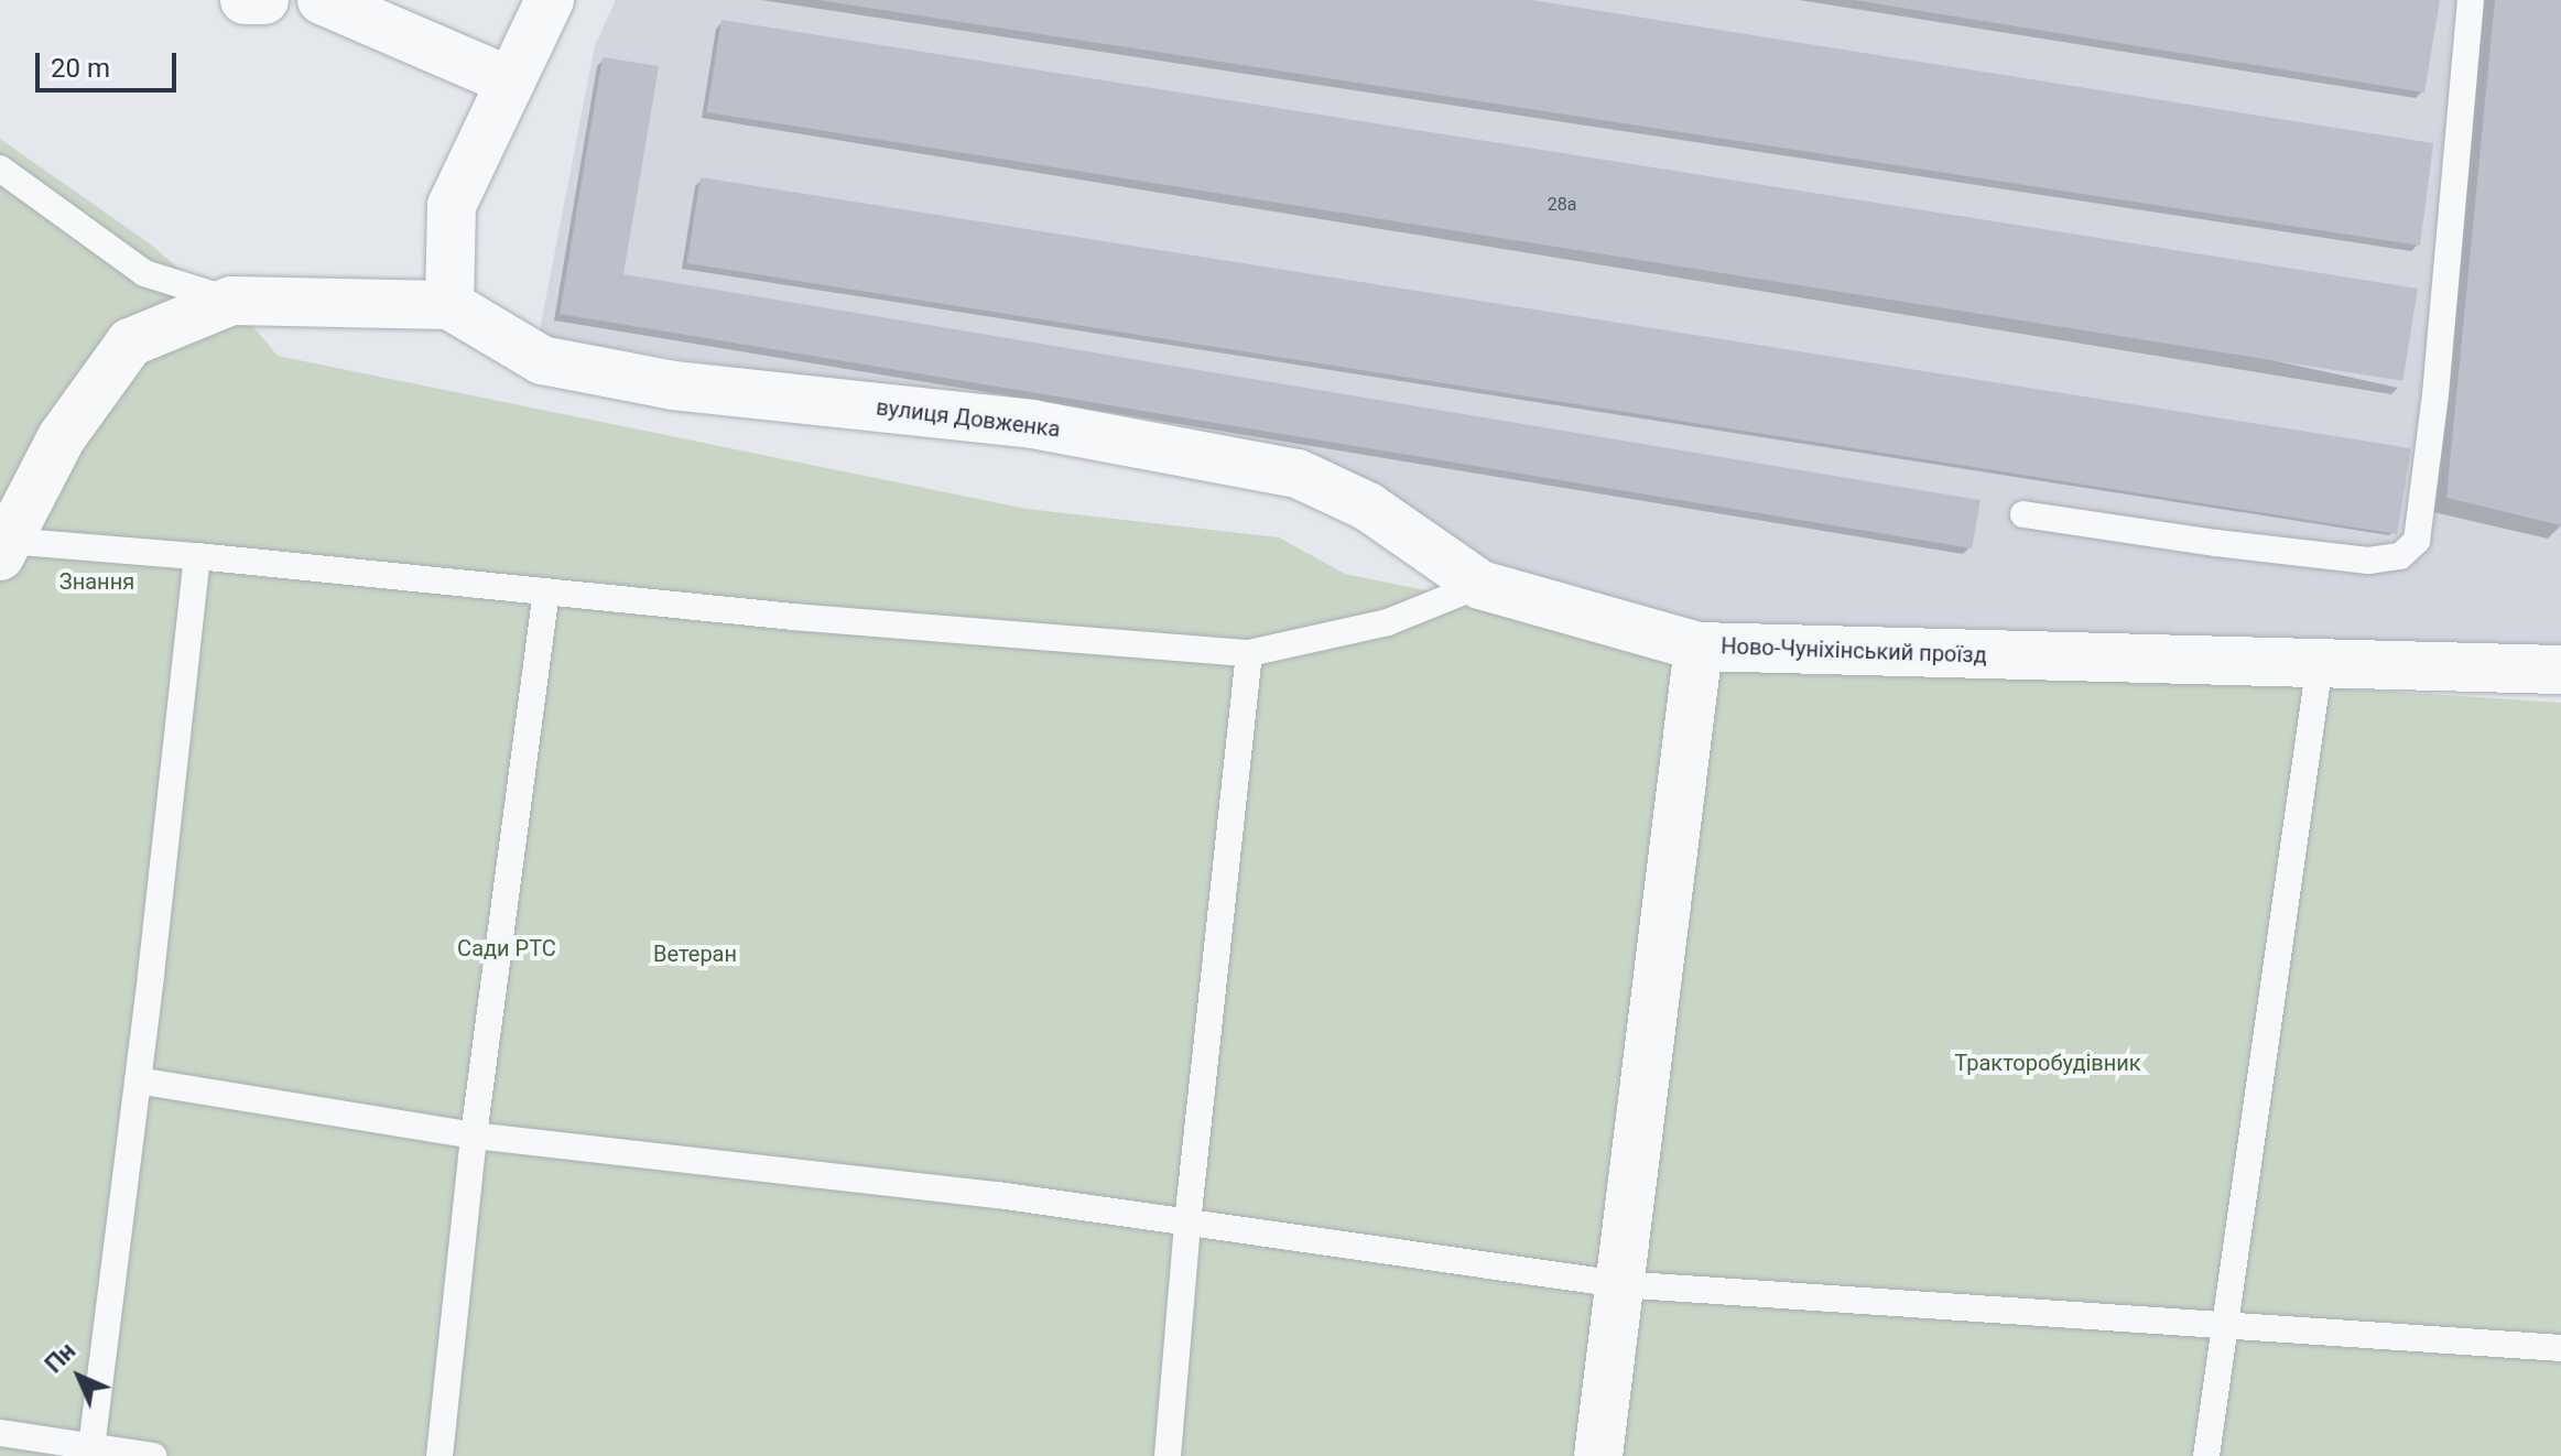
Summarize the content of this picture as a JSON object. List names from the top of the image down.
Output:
{
  "streets": {
    "street": ["вулиця Довженка", "Ново-Чуніхінський проїзд"]
  },
  "crossings": [
    ["вулиця Довженка", "Ново-Чуніхінський проїзд"]
  ],
  "parks": [
    "Знання",
    "Сади РТС",
    "Ветеран",
    "Тракторобудівник"
  ],
  "house_numbers": ["28а"],
  "scale_bar": "20 m",
  "north": "top left"
}
